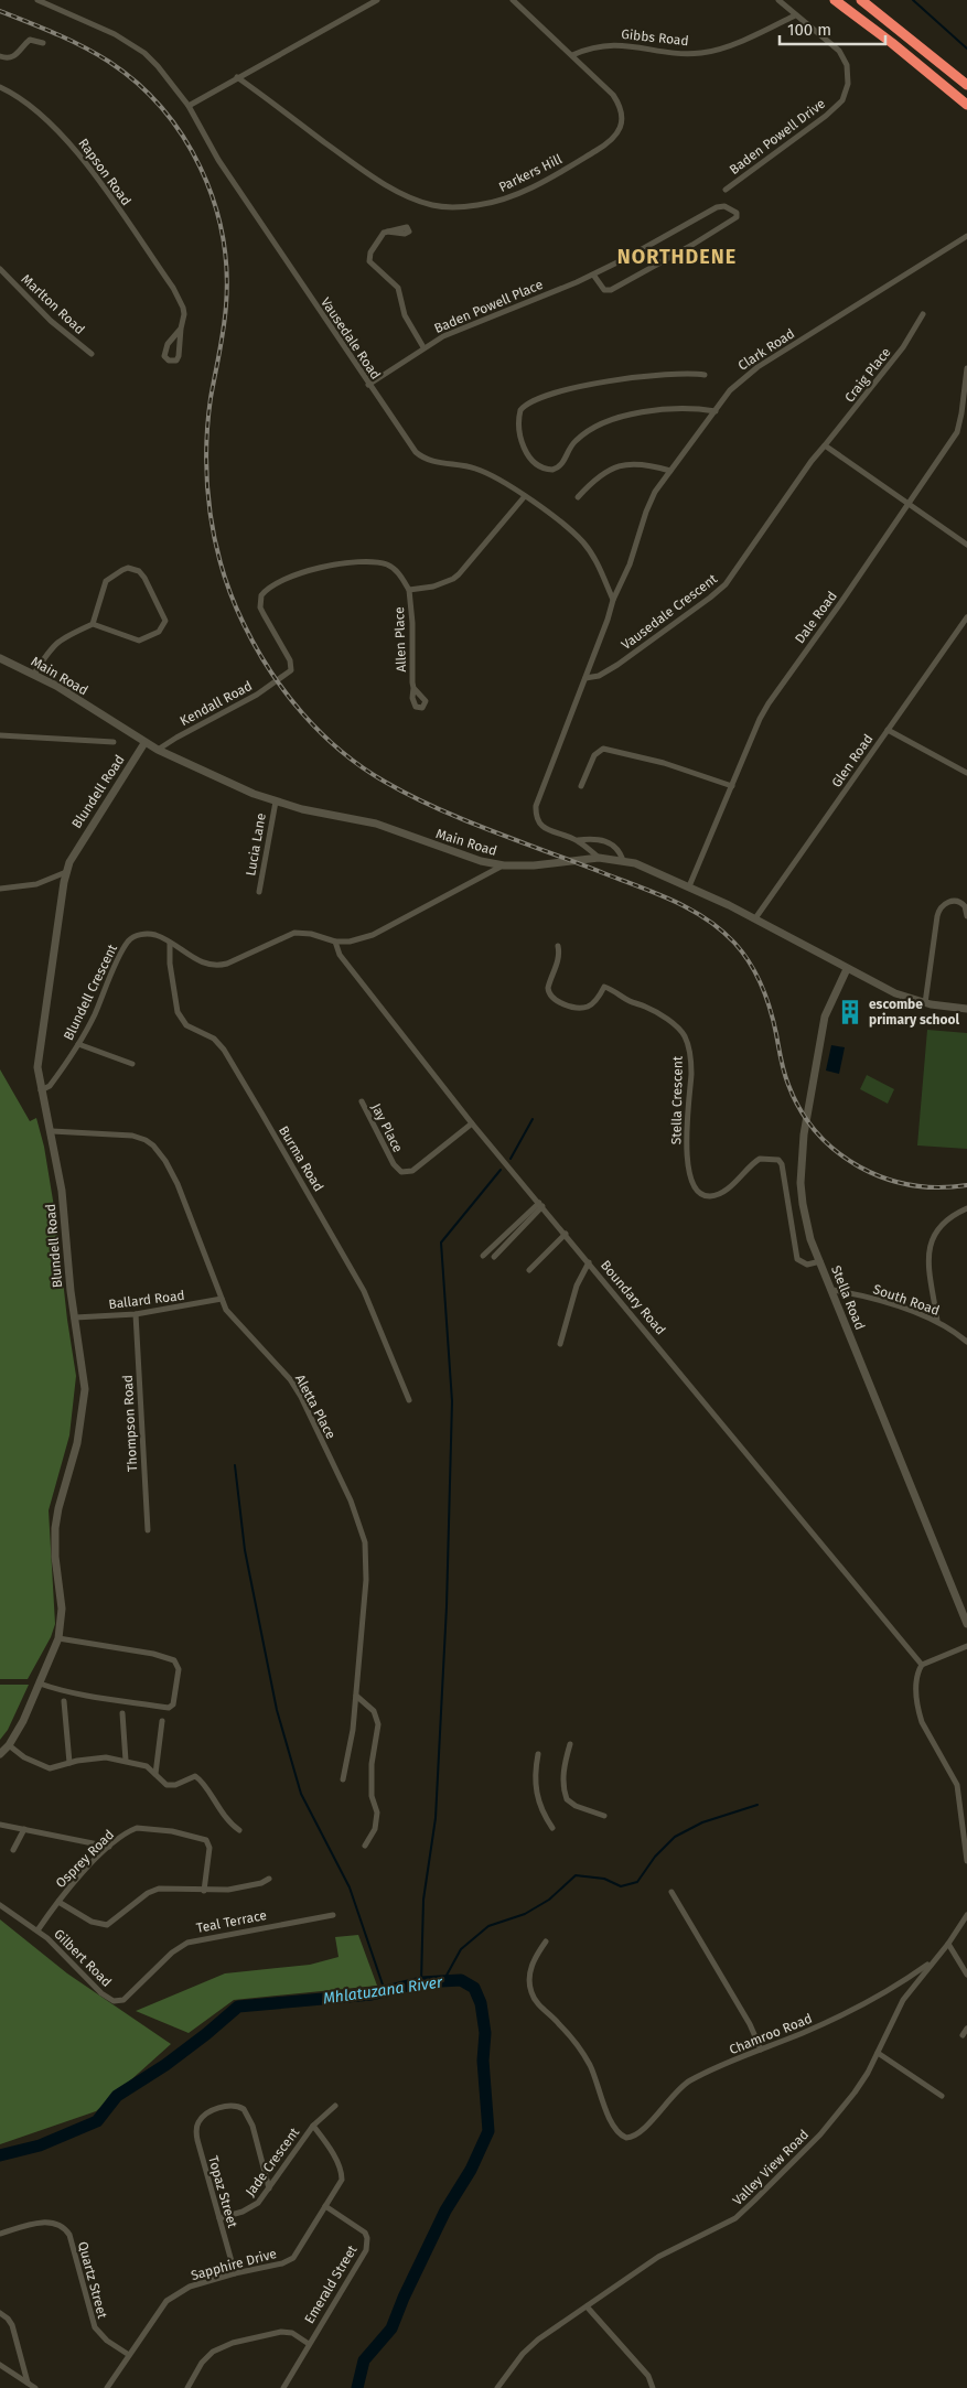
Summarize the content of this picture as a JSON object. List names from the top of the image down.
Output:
{
  "streets": {
    "main road": ["Main Road", "Blundell Road", "Stella Road"],
    "street": [
      "Gibbs Road",
      "Baden Powell Drive",
      "Rapson Road",
      "Parkers Hill",
      "Marlton Road",
      "Baden Powell Place",
      "Vausedale Road",
      "Clark Road",
      "Craig Place",
      "Vausedale Crescent",
      "Dale Road",
      "Allen Place",
      "Kendall Road",
      "Glen Road",
      "Lucia Lane",
      "Blundell Crescent",
      "Stella Crescent",
      "Jay Place",
      "Burma Road",
      "Boundary Road",
      "Ballard Road",
      "South Road",
      "Aletta Place",
      "Thompson Road",
      "Osprey Road",
      "Teal Terrace",
      "Gilbert Road",
      "Chamroo Road",
      "Jade Crescent",
      "Valley View Road",
      "Topaz Street",
      "Sapphire Drive",
      "Quartz Street",
      "Emerald Street"
    ]
  },
  "crossings": [
    ["Gibbs Road", "Baden Powell Drive"],
    ["Gibbs Road", "Parkers Hill"],
    ["Baden Powell Place", "Vausedale Road"],
    ["Vausedale Road", "Clark Road"],
    ["Craig Place", "Vausedale Crescent"],
    ["Dale Road", "Main Road"],
    ["Allen Place", "Kendall Road"],
    ["Main Road", "Kendall Road"],
    ["Main Road", "Glen Road"],
    ["Main Road", "Blundell Road"],
    ["Main Road", "Lucia Lane"],
    ["Main Road", "Blundell Crescent"],
    ["Main Road", "Stella Road"],
    ["Blundell Road", "Blundell Crescent"],
    ["Blundell Road", "Ballard Road"],
    ["Blundell Road", "Aletta Place"],
    ["Blundell Crescent", "Burma Road"],
    ["Blundell Crescent", "Boundary Road"],
    ["Stella Crescent", "Stella Road"],
    ["Jay Place", "Boundary Road"],
    ["Stella Road", "South Road"],
    ["Ballard Road", "Aletta Place"],
    ["Ballard Road", "Thompson Road"],
    ["Osprey Road", "Gilbert Road"],
    ["Teal Terrace", "Gilbert Road"],
    ["Chamroo Road", "Valley View Road"],
    ["Jade Crescent", "Topaz Street"],
    ["Jade Crescent", "Sapphire Drive"],
    ["Topaz Street", "Sapphire Drive"],
    ["Sapphire Drive", "Quartz Street"],
    ["Sapphire Drive", "Emerald Street"]
  ],
  "districts": ["NORTHDENE"],
  "water": ["Mhlatuzana River"],
  "places": {
    "building": ["escombe primary school"]
  },
  "scale_bar": "100 m"
}
